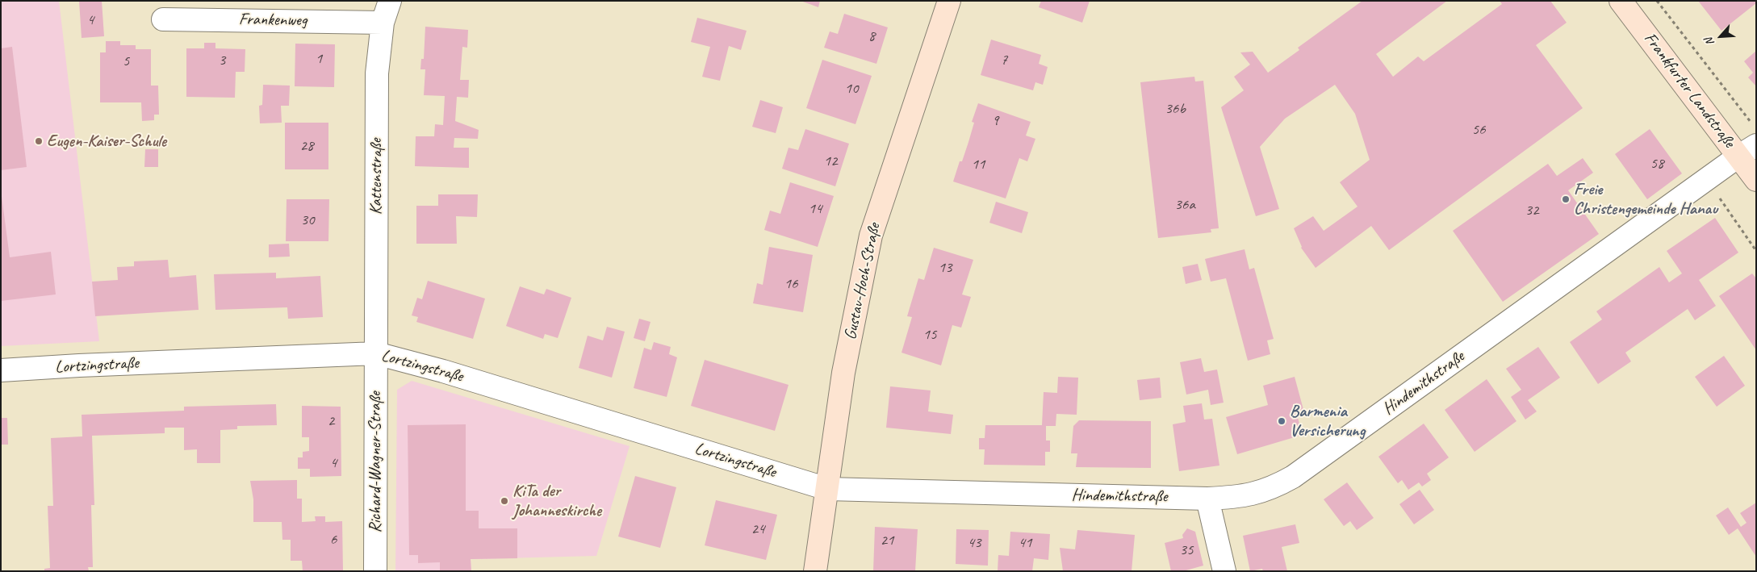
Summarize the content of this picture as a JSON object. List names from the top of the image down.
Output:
{
  "streets": {
    "main road": ["Frankfurter Landstraße", "Gustav-Hoch-Straße"],
    "street": [
      "Frankenweg",
      "Kattenstraße",
      "Lortzingstraße",
      "Hindemithstraße",
      "Richard-Wagner-Straße"
    ]
  },
  "crossings": [
    ["Frankenweg", "Kattenstraße"],
    ["Frankfurter Landstraße", "Hindemithstraße"],
    ["Kattenstraße", "Lortzingstraße"],
    ["Kattenstraße", "Richard-Wagner-Straße"],
    ["Gustav-Hoch-Straße", "Lortzingstraße"],
    ["Gustav-Hoch-Straße", "Hindemithstraße"],
    ["Lortzingstraße", "Hindemithstraße"],
    ["Lortzingstraße", "Richard-Wagner-Straße"]
  ],
  "places": [
    "Eugen-Kaiser-Schule",
    "Freie Christengemeinde Hanau",
    "Barmenia Versicherung",
    "KiTa der Johanneskirche"
  ],
  "house_numbers": [
    "4",
    "8",
    "1",
    "3",
    "7",
    "5",
    "10",
    "36b",
    "9",
    "56",
    "28",
    "12",
    "58",
    "11",
    "36a",
    "14",
    "32",
    "30",
    "13",
    "16",
    "15",
    "2",
    "4",
    "24",
    "6",
    "21",
    "43",
    "41",
    "35"
  ],
  "north": "bottom left"
}
